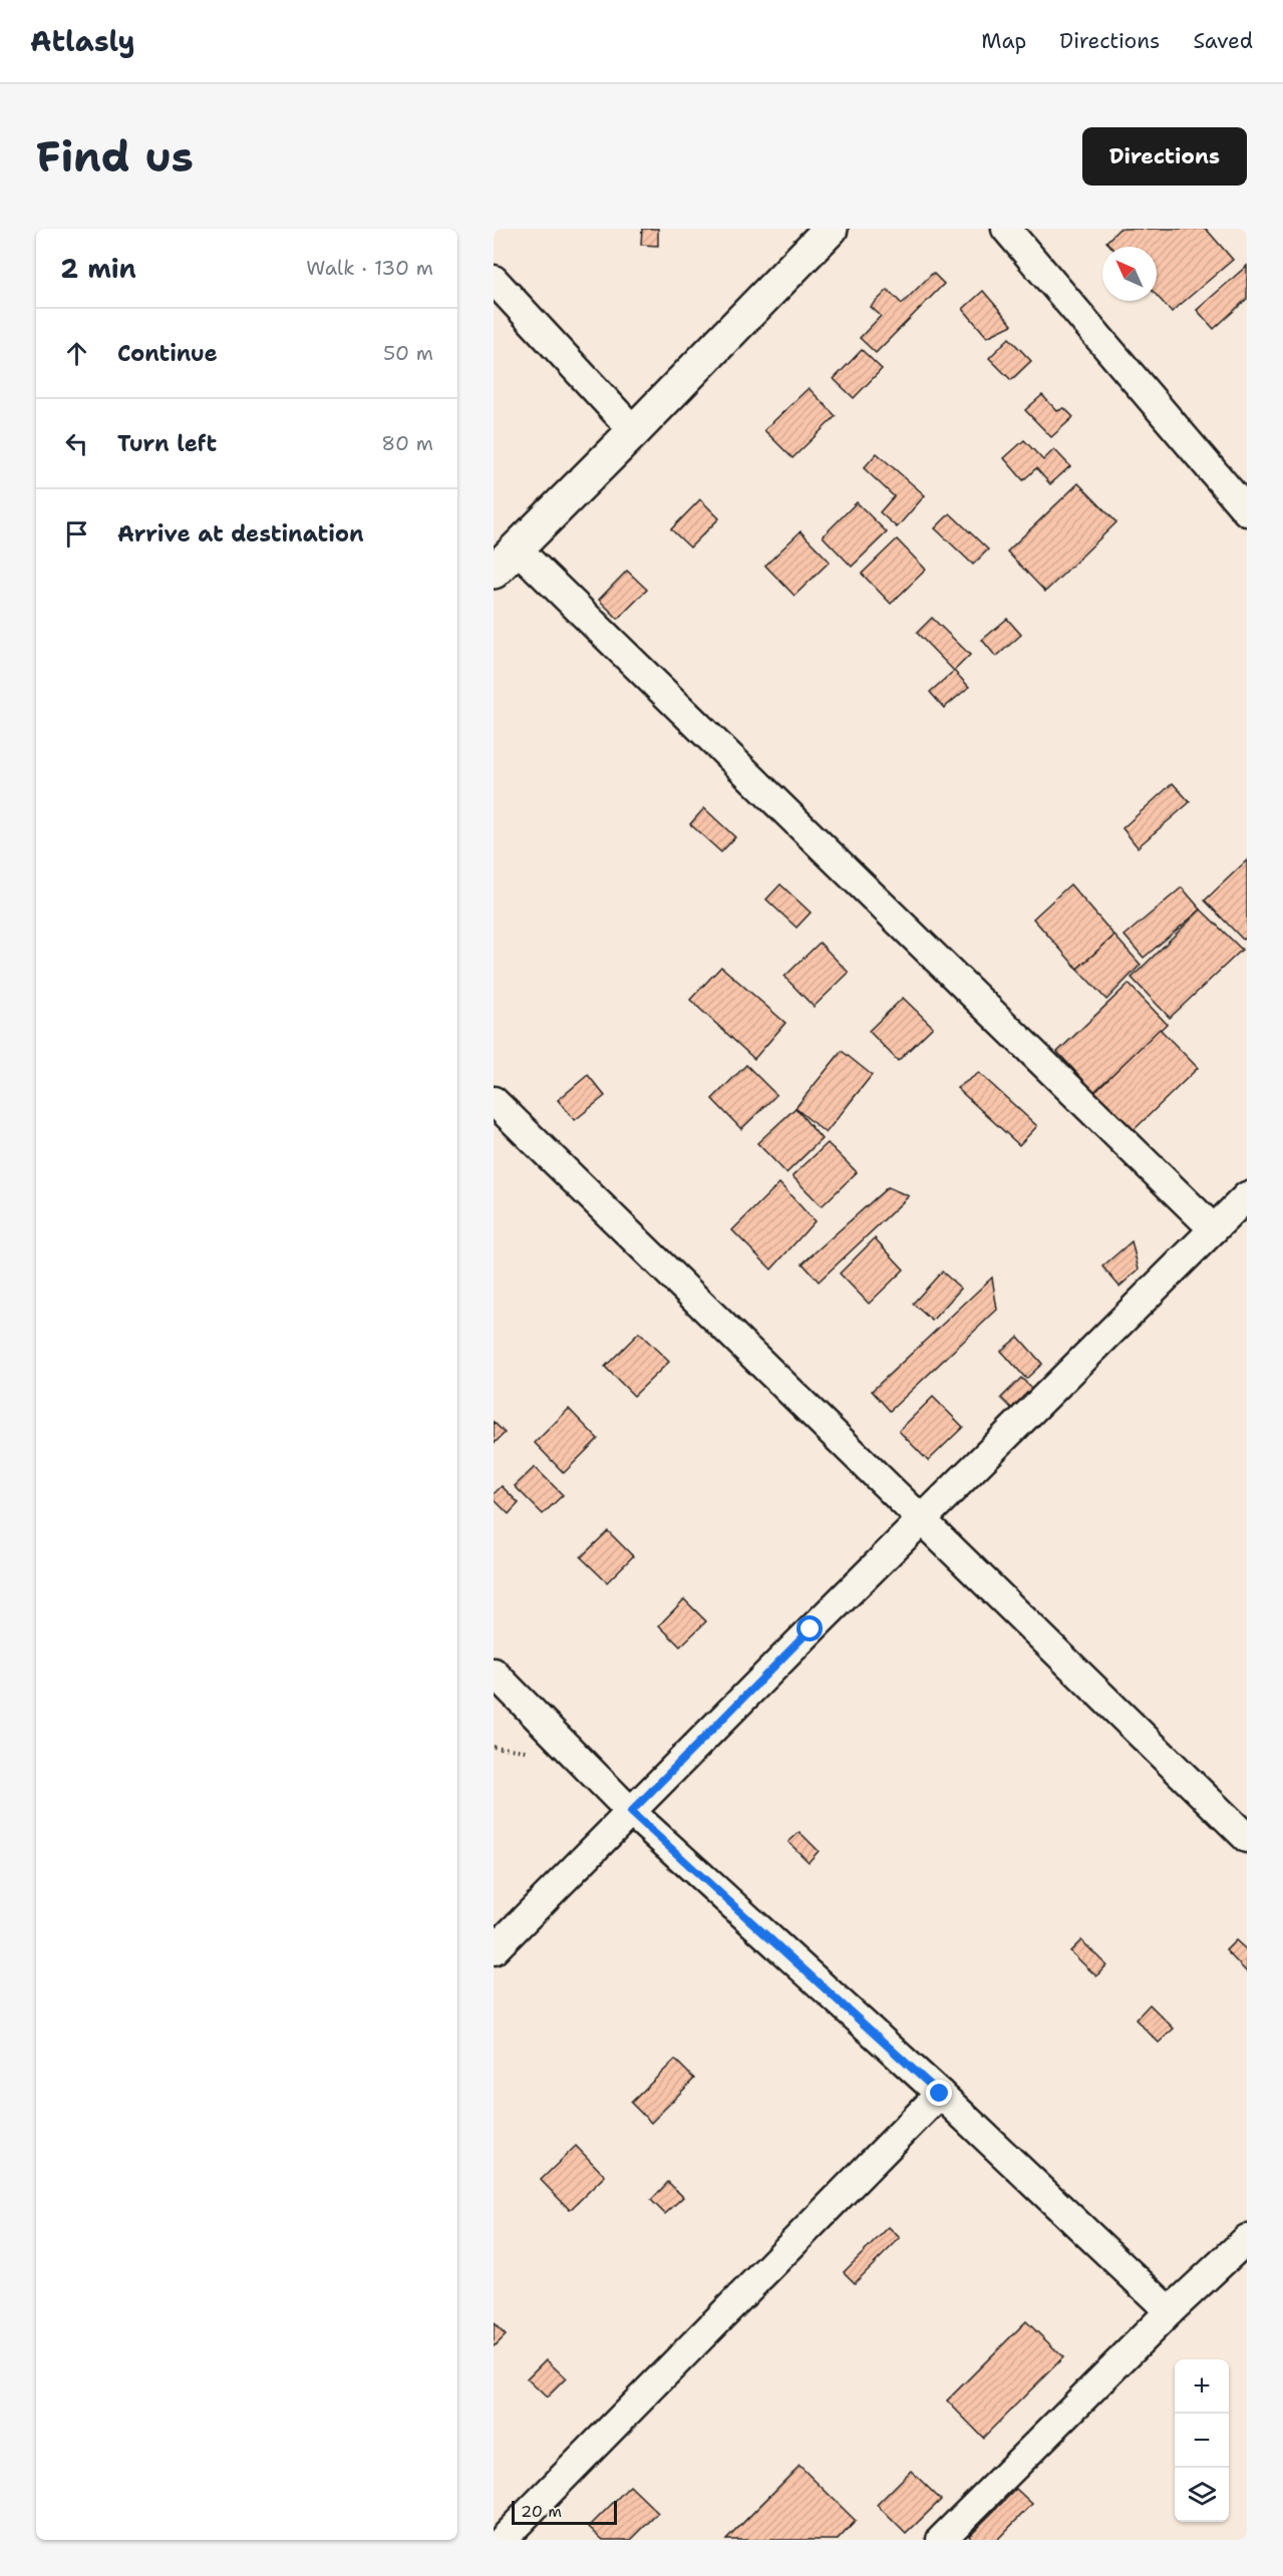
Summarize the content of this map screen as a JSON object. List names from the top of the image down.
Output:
{
  "scale_bar": "20 m",
  "north": "top left",
  "page": {
    "header": "Atlasly",
    "nav": ["Map", "Directions", "Saved"],
    "buttons": "Directions",
    "title": "Find us",
    "heading": ["2 min", "Walk · 130 m"],
    "list": [
      ["Continue", "50 m"],
      ["Turn left", "80 m"],
      "Arrive at destination"
    ],
    "map_buttons": ["+", "−"],
    "scale": "20 m"
  }
}
